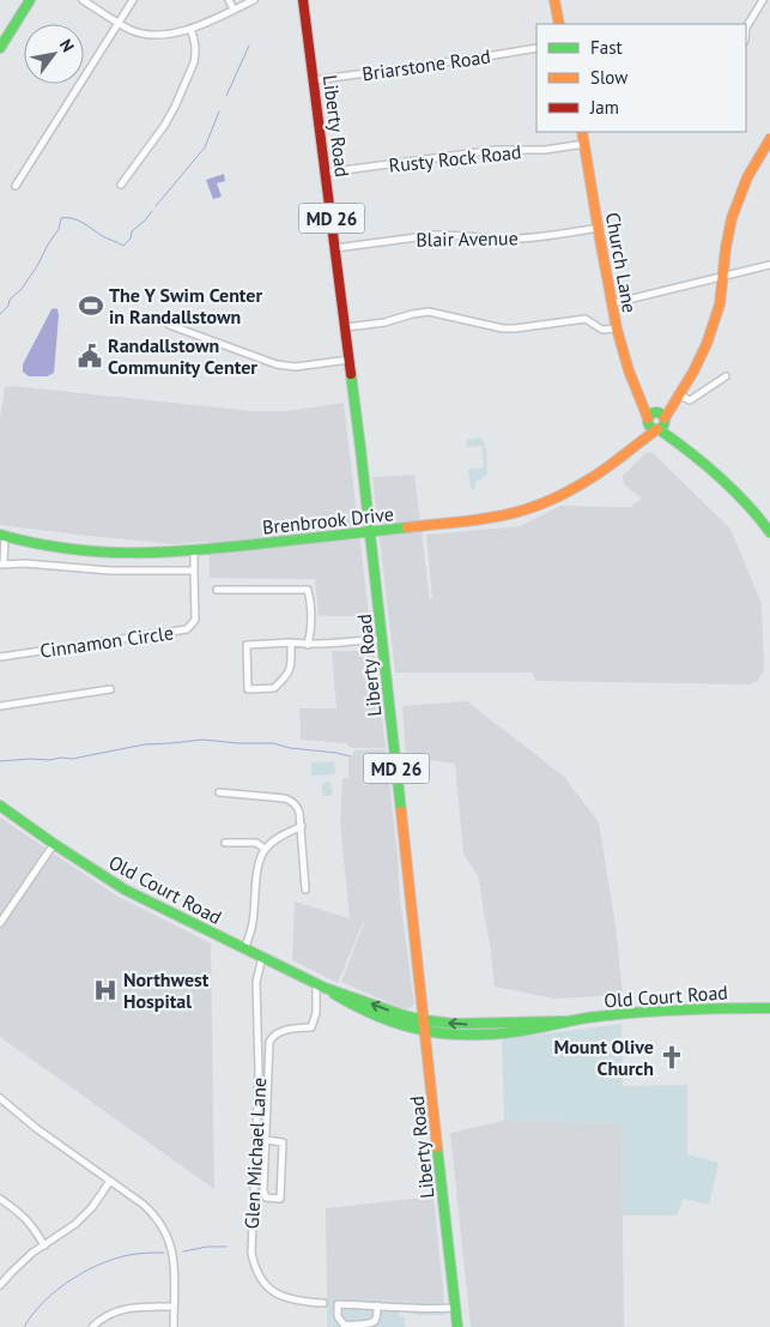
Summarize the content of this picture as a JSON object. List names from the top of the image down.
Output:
{
  "streets": {
    "main road": [
      "Liberty Road",
      "MD 26",
      "Church Lane",
      "Brenbrook Drive",
      "Old Court Road"
    ],
    "street": [
      "Briarstone Road",
      "Rusty Rock Road",
      "Blair Avenue",
      "Cinnamon Circle",
      "Glen Michael Lane"
    ]
  },
  "crossings": [
    ["Briarstone Road", "Liberty Road"],
    ["Liberty Road", "Rusty Rock Road"],
    ["Liberty Road", "Blair Avenue"],
    ["Liberty Road", "Brenbrook Drive"],
    ["Liberty Road", "Old Court Road"],
    ["Rusty Rock Road", "Church Lane"],
    ["Blair Avenue", "Church Lane"],
    ["Church Lane", "Brenbrook Drive"],
    ["Brenbrook Drive", "Cinnamon Circle"],
    ["Old Court Road", "Glen Michael Lane"]
  ],
  "places": {
    "sports": ["The Y Swim Center in Randallstown"],
    "public building": ["Randallstown Community Center"],
    "hospital": ["Northwest Hospital"],
    "church": ["Mount Olive Church"]
  },
  "legend": ["Fast", "Slow", "Jam"],
  "north": "top right"
}
